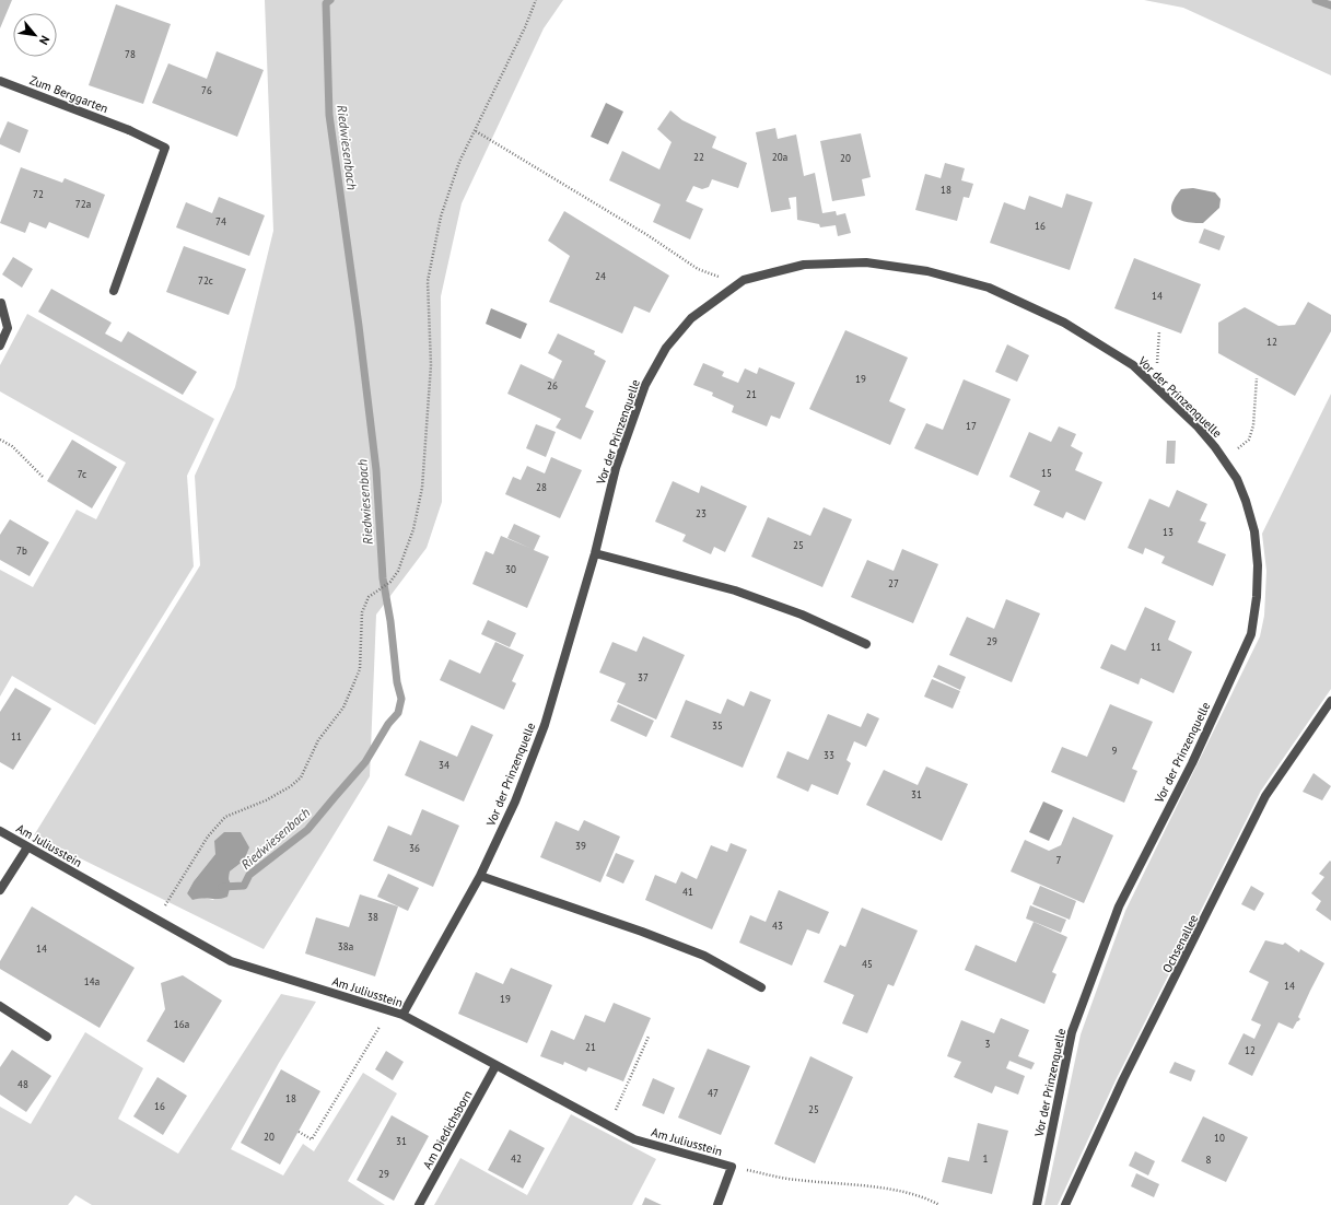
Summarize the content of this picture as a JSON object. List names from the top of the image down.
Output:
{
  "streets": {
    "street": [
      "Zum Berggarten",
      "Vor der Prinzenquelle",
      "Am Juliusstein",
      "Ochsenallee",
      "Am Diedichsborn"
    ]
  },
  "crossings": [
    ["Vor der Prinzenquelle", "Am Juliusstein"],
    ["Am Juliusstein", "Am Diedichsborn"]
  ],
  "water": ["Riedwiesenbach"],
  "house_numbers": [
    "78",
    "76",
    "22",
    "20a",
    "20",
    "18",
    "72",
    "72a",
    "74",
    "16",
    "24",
    "72c",
    "14",
    "12",
    "19",
    "26",
    "21",
    "17",
    "15",
    "7c",
    "28",
    "23",
    "13",
    "25",
    "7b",
    "30",
    "27",
    "29",
    "11",
    "37",
    "35",
    "11",
    "9",
    "33",
    "34",
    "31",
    "39",
    "36",
    "7",
    "41",
    "38",
    "43",
    "38a",
    "14",
    "45",
    "14a",
    "14",
    "19",
    "16a",
    "3",
    "21",
    "12",
    "48",
    "47",
    "18",
    "16",
    "25",
    "20",
    "10",
    "31",
    "42",
    "1",
    "8",
    "29"
  ],
  "north": "bottom right"
}
